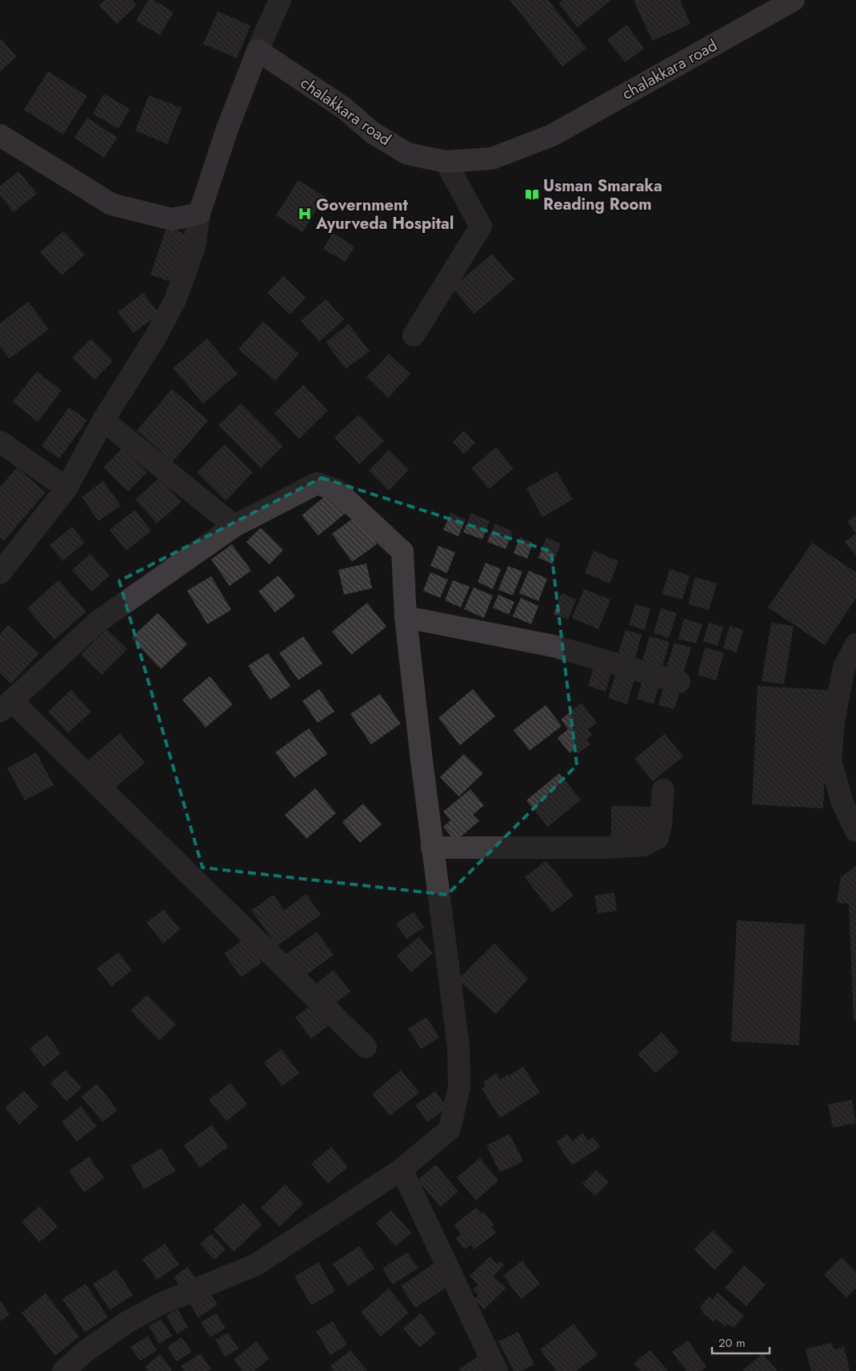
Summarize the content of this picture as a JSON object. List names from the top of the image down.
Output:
{
  "streets": {
    "main road": ["chalakkara road"]
  },
  "places": {
    "library": ["Usman Smaraka Reading Room"],
    "hospital": ["Government Ayurveda Hospital"]
  },
  "scale_bar": "20 m"
}
